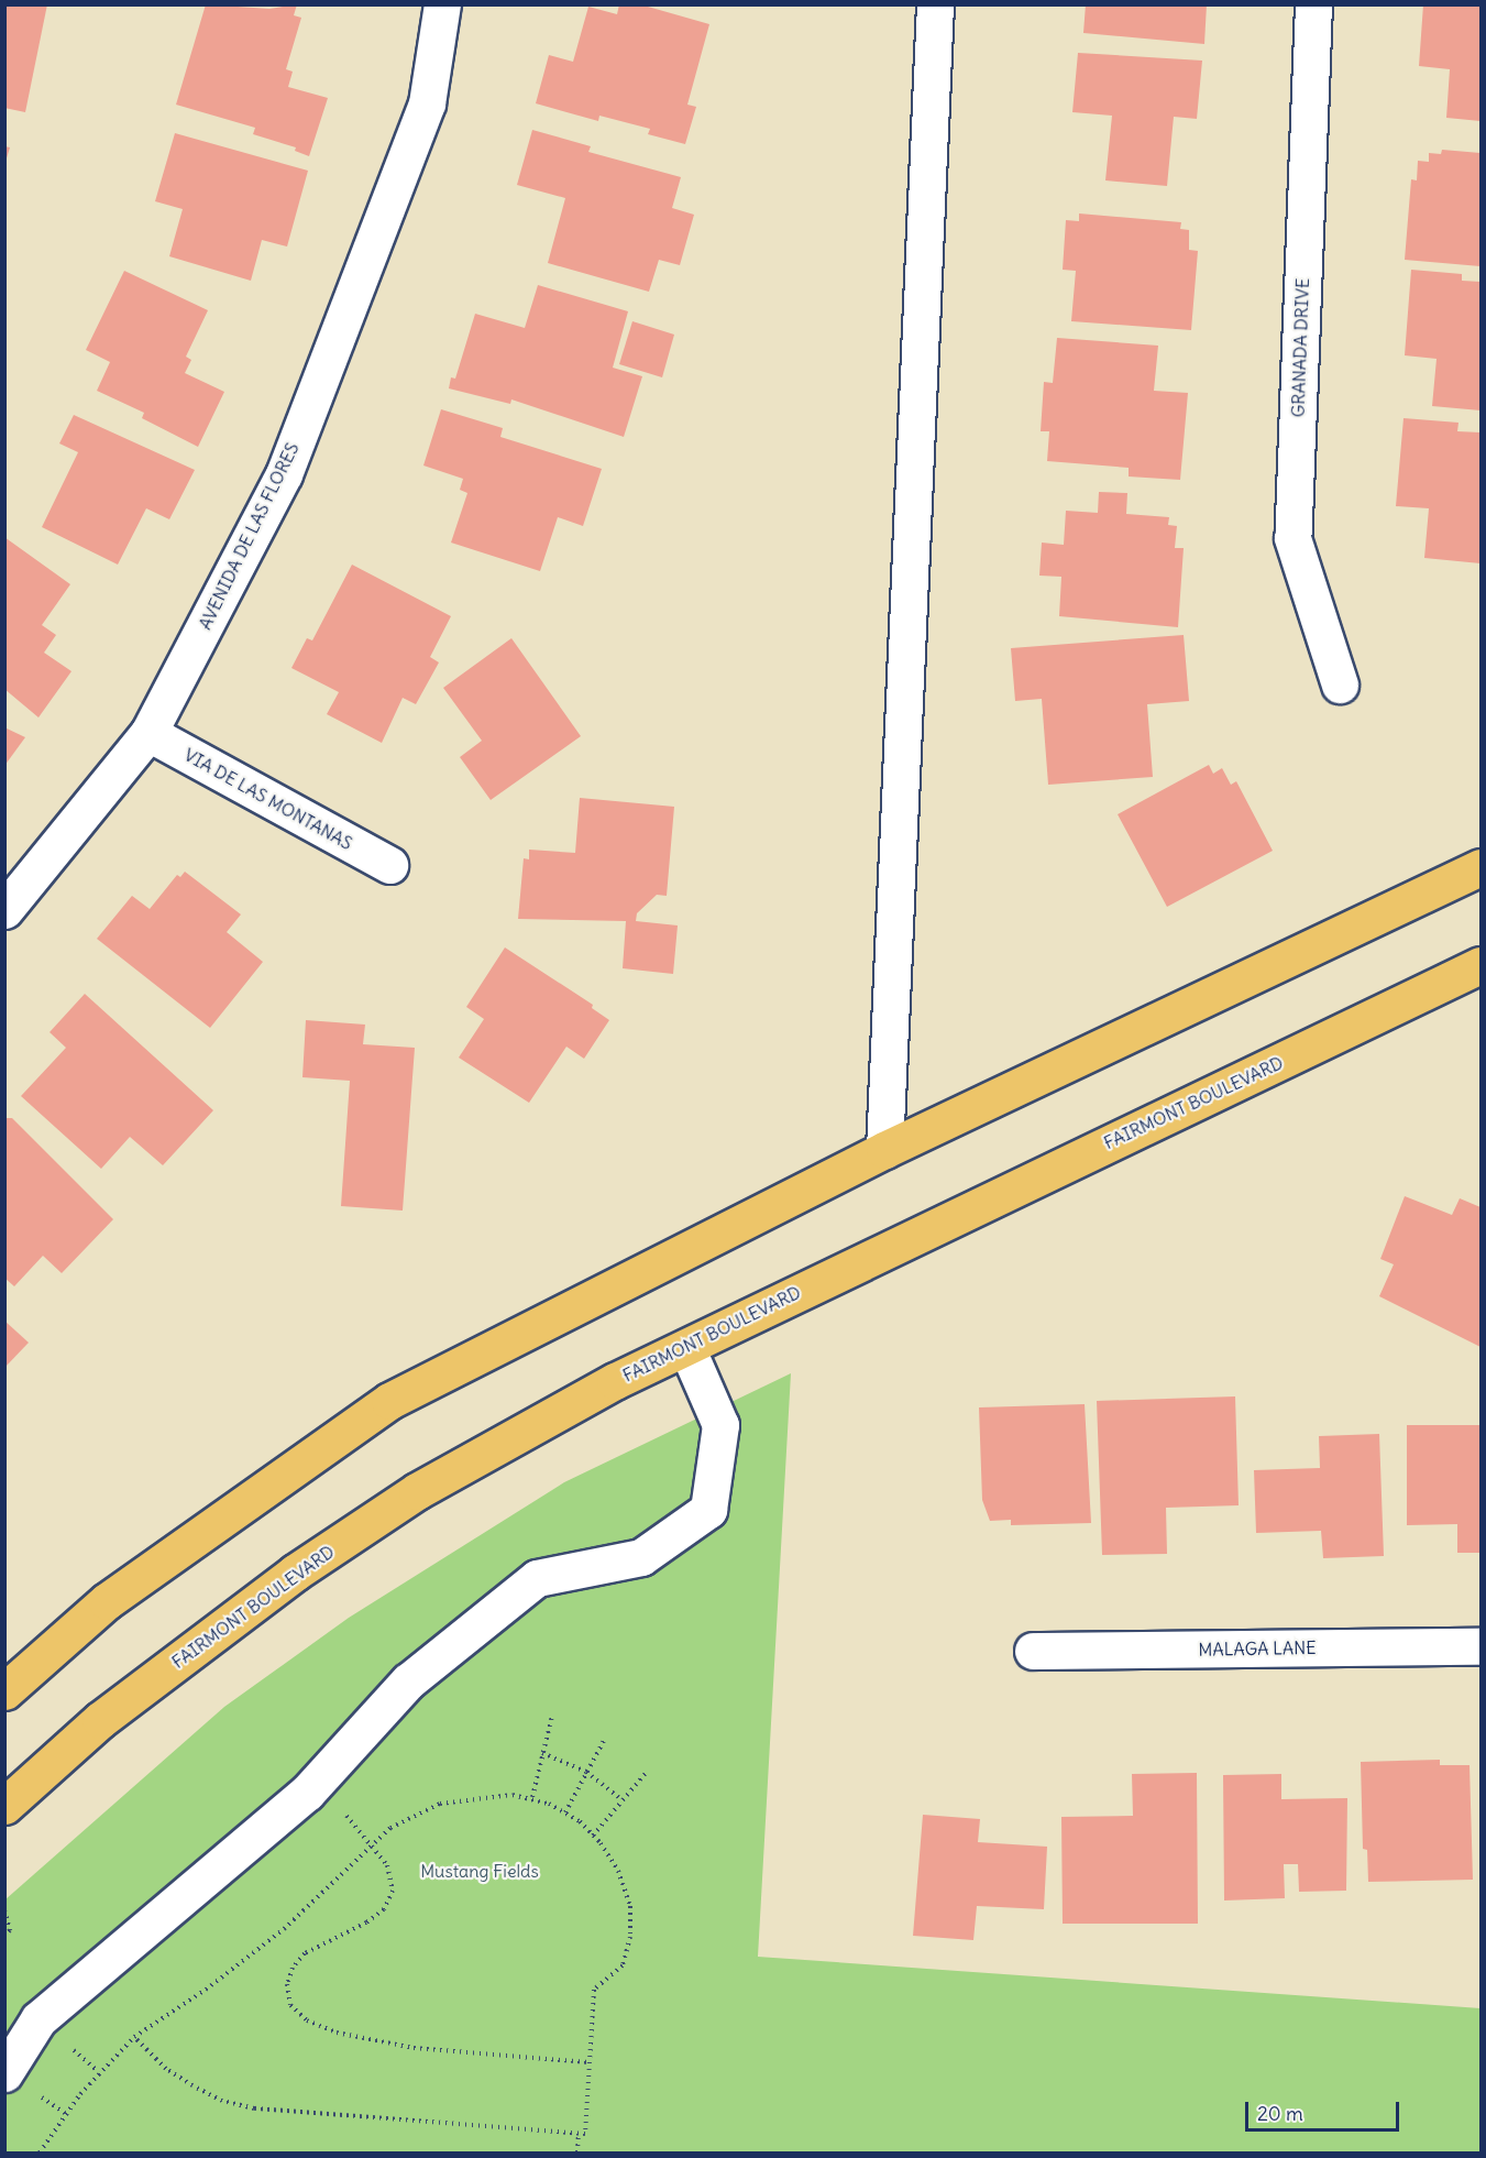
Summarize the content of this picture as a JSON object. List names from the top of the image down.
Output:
{
  "streets": {
    "main road": ["FAIRMONT BOULEVARD"],
    "street": [
      "GRANADA DRIVE",
      "AVENIDA DE LAS FLORES",
      "VIA DE LAS MONTANAS",
      "MALAGA LANE"
    ]
  },
  "crossings": [
    ["AVENIDA DE LAS FLORES", "VIA DE LAS MONTANAS"]
  ],
  "parks": ["Mustang Fields"],
  "scale_bar": "20 m"
}
